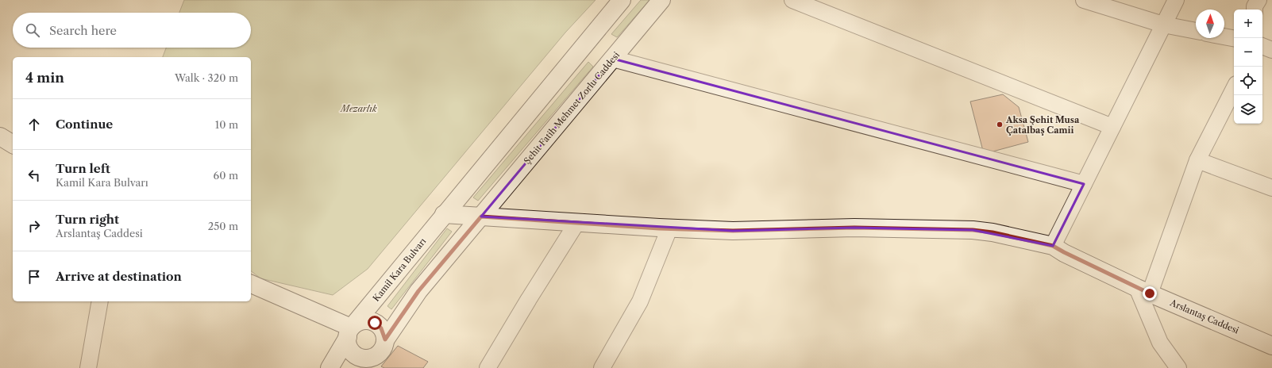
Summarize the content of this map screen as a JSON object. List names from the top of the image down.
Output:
{
  "streets": {
    "main road": ["Şehit Fatih Mehmet Zorlu Caddesi", "Kamil Kara Bulvarı", "Arslantaş Caddesi"]
  },
  "crossings": [
    ["Şehit Fatih Mehmet Zorlu Caddesi", "Arslantaş Caddesi"],
    ["Kamil Kara Bulvarı", "Arslantaş Caddesi"]
  ],
  "parks": ["Mezarlık"],
  "places": ["Aksa Şehit Musa Çatalbaş Camii"],
  "north": "top",
  "page": {
    "map_buttons": ["+", "−"],
    "search": "Search here",
    "heading": ["4 min", "Walk · 320 m"],
    "list": [
      ["Continue", "10 m"],
      ["Turn left", "Kamil Kara Bulvarı", "60 m"],
      ["Turn right", "Arslantaş Caddesi", "250 m"],
      "Arrive at destination"
    ]
  }
}
